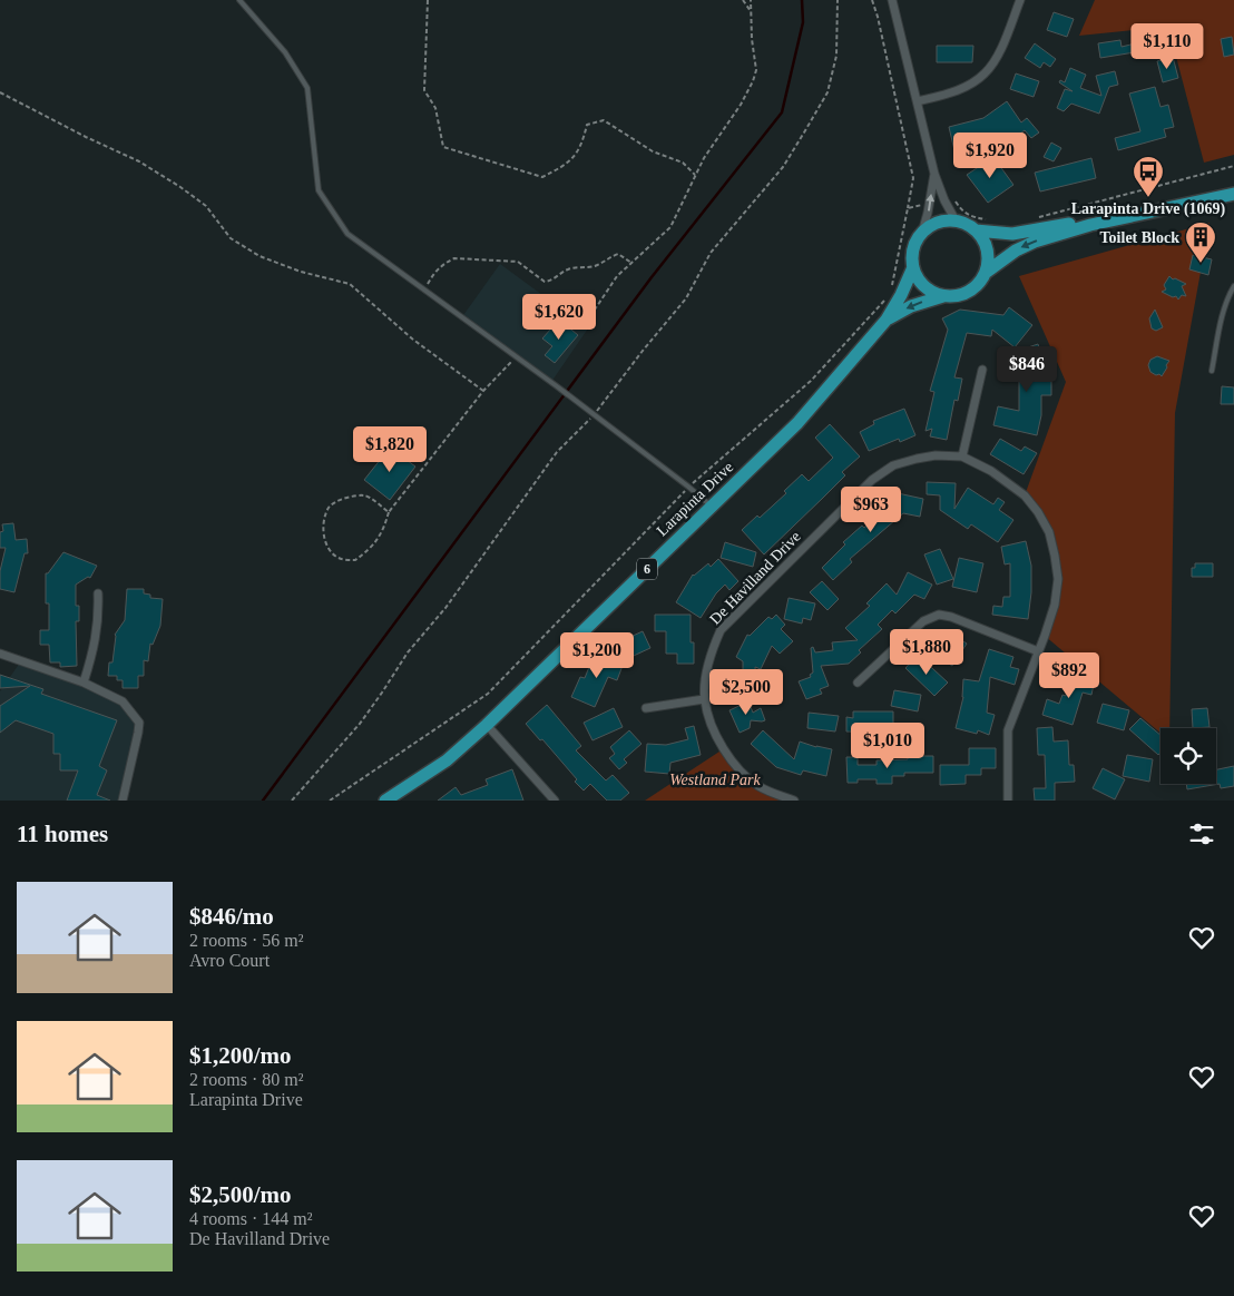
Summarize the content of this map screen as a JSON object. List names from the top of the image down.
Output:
{
  "streets": {
    "main road": ["Larapinta Drive", "6"],
    "street": ["De Havilland Drive"]
  },
  "crossings": [
    ["Larapinta Drive", "6"]
  ],
  "parks": ["Westland Park"],
  "places": {
    "bus stop": ["Larapinta Drive (1069)"],
    "building": ["Toilet Block"]
  },
  "page": {
    "price": [
      "$1,110",
      "$1,920",
      "$1,620",
      "$846",
      "$1,820",
      "$963",
      "$1,880",
      "$1,200",
      "$892",
      "$2,500",
      "$1,010"
    ],
    "heading": "11 homes",
    "list": [
      {
        "name": "$846/mo",
        "note": "2 rooms · 56 m² · Avro Court"
      },
      {
        "name": "$1,200/mo",
        "note": "2 rooms · 80 m² · Larapinta Drive"
      },
      {
        "name": "$2,500/mo",
        "note": "4 rooms · 144 m² · De Havilland Drive"
      }
    ]
  }
}
